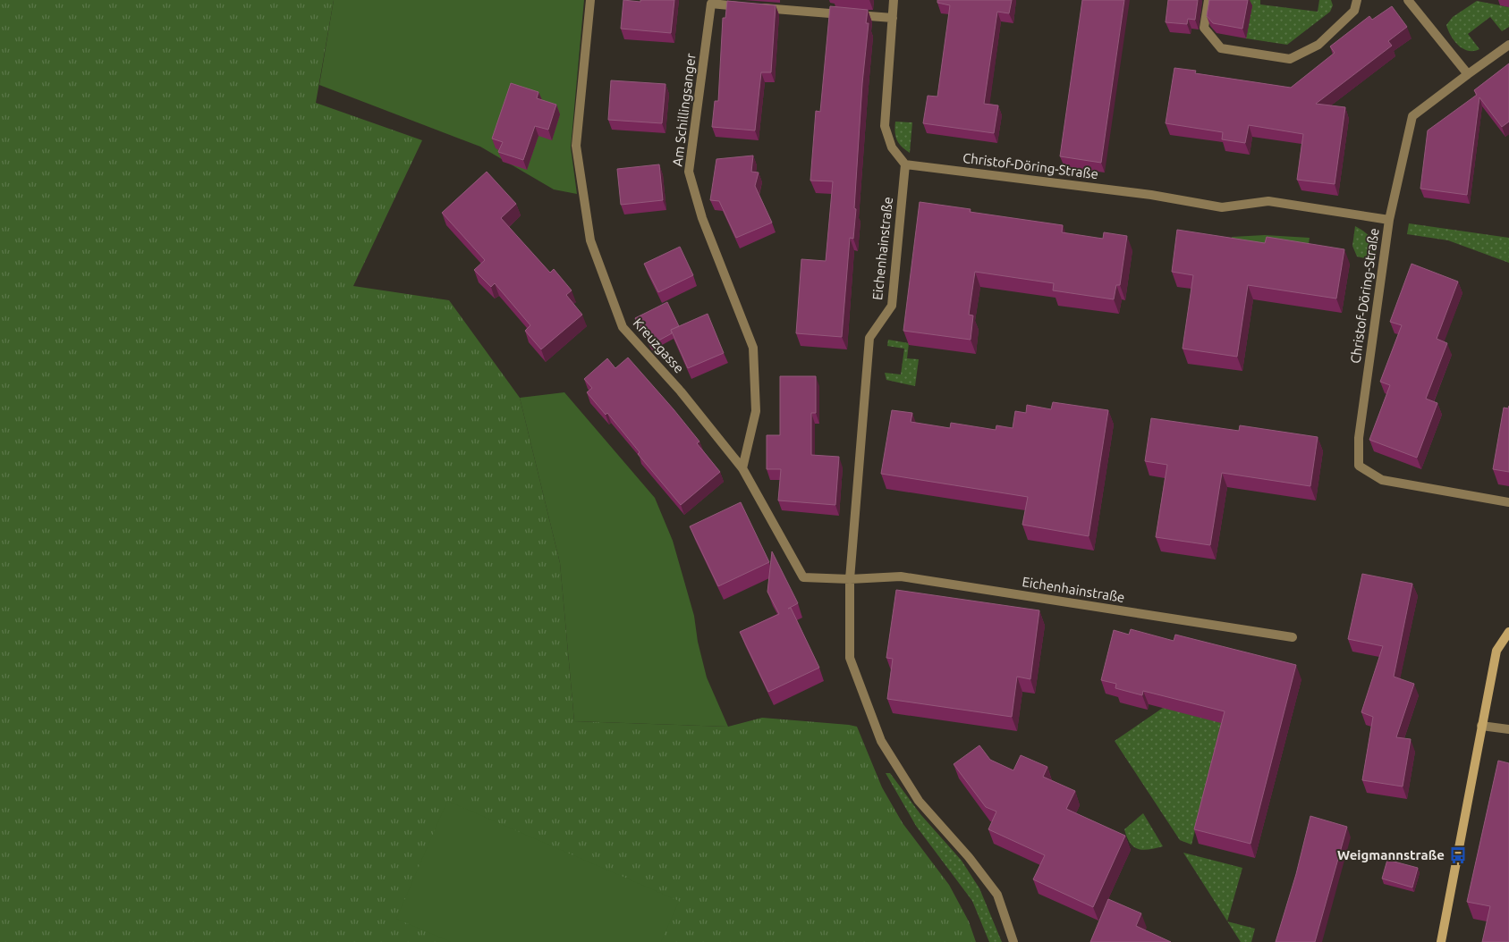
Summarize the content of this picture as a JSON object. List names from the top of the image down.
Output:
{
  "streets": {
    "street": [
      "Am Schillingsanger",
      "Christof-Döring-Straße",
      "Eichenhainstraße",
      "Kreuzgasse"
    ]
  },
  "crossings": [
    ["Am Schillingsanger", "Kreuzgasse"],
    ["Christof-Döring-Straße", "Eichenhainstraße"],
    ["Eichenhainstraße", "Kreuzgasse"]
  ],
  "places": {
    "bus stop": ["Weigmannstraße"]
  }
}
